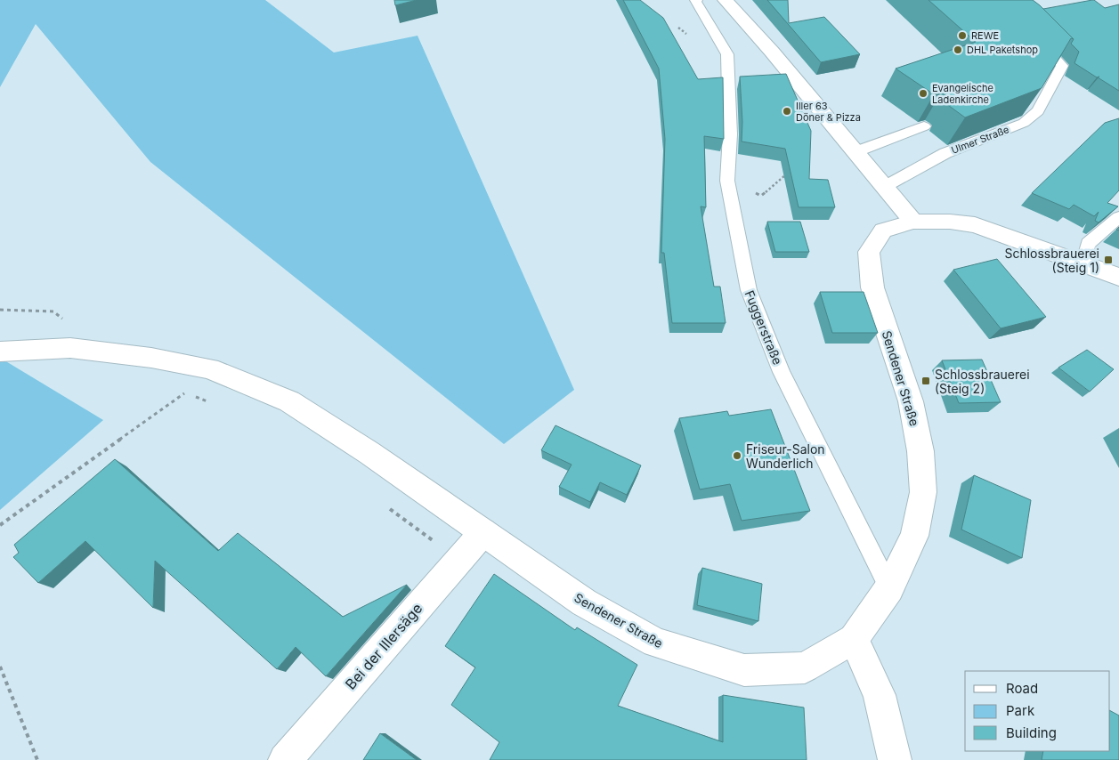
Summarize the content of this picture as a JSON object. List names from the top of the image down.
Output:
{
  "streets": {
    "main road": ["Sendener Straße", "Bei der Illersäge"],
    "lane": ["Ulmer Straße", "Fuggerstraße"]
  },
  "crossings": [
    ["Fuggerstraße", "Sendener Straße"],
    ["Sendener Straße", "Bei der Illersäge"]
  ],
  "places": {
    "other": [
      "REWE",
      "DHL Paketshop",
      "Evangelische Ladenkirche",
      "Iller 63 Döner & Pizza",
      "Friseur-Salon Wunderlich"
    ],
    "transit": ["Schlossbrauerei (Steig 1)", "Schlossbrauerei (Steig 2)"]
  },
  "legend": ["Road", "Park", "Building"]
}
